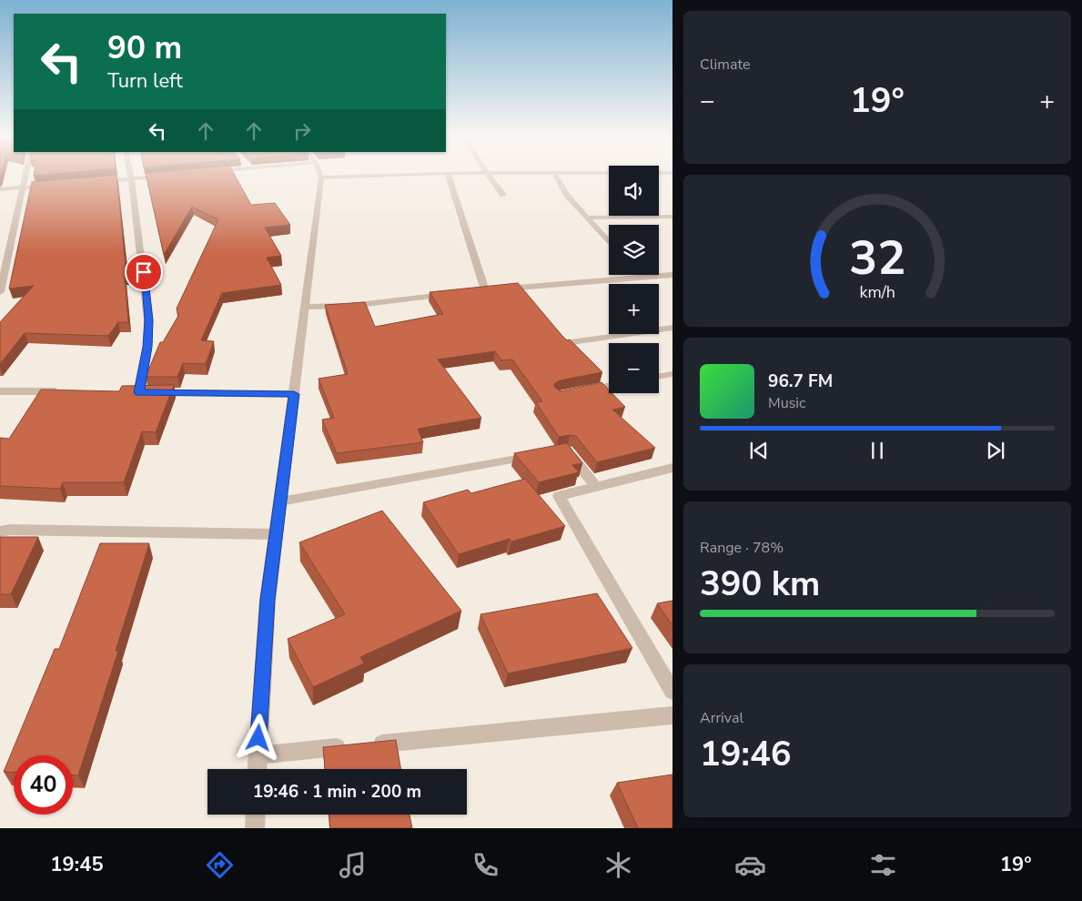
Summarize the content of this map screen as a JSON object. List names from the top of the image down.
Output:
{
  "page": {
    "tile": [
      "Climate",
      ["Range · 78%", "390 km"],
      ["Arrival", "19:46"]
    ],
    "turn": ["90 m", "Turn left"],
    "heat": ["−", "19°", "+"],
    "map_buttons": ["+", "−"],
    "song": ["96.7 FM", "Music"],
    "limit": "40",
    "trip": "19:46 · 1 min · 200 m",
    "tabs": ["19:45", "19°"],
    "gauge": ["32", "km/h"]
  }
}
